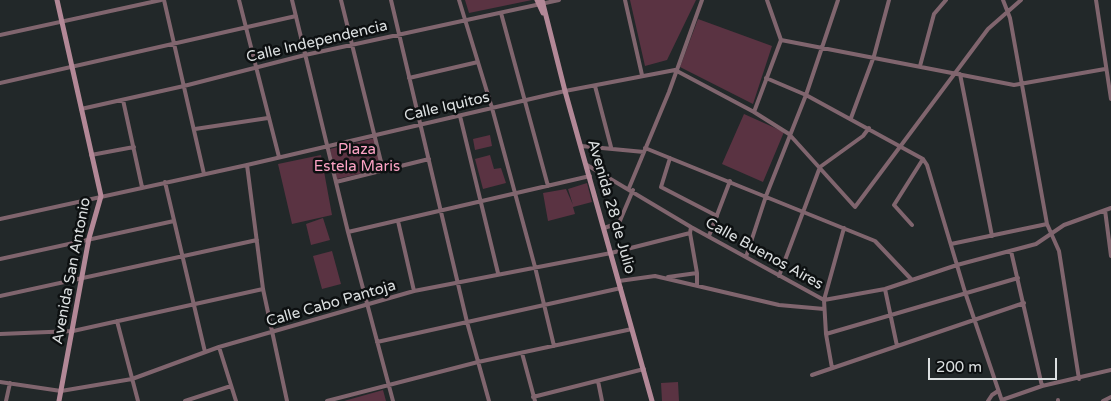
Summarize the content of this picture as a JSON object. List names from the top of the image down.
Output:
{
  "streets": {
    "main road": ["Avenida 28 de Julio", "Avenida San Antonio"],
    "street": [
      "Calle Independencia",
      "Calle Iquitos",
      "Calle Buenos Aires",
      "Calle Cabo Pantoja"
    ]
  },
  "crossings": [
    ["Calle Independencia", "Avenida 28 de Julio"],
    ["Calle Independencia", "Avenida San Antonio"],
    ["Calle Iquitos", "Avenida 28 de Julio"],
    ["Calle Iquitos", "Avenida San Antonio"],
    ["Avenida 28 de Julio", "Calle Buenos Aires"],
    ["Avenida 28 de Julio", "Calle Cabo Pantoja"],
    ["Avenida San Antonio", "Calle Cabo Pantoja"]
  ],
  "parks": ["Plaza Estela Maris"],
  "scale_bar": "200 m"
}
